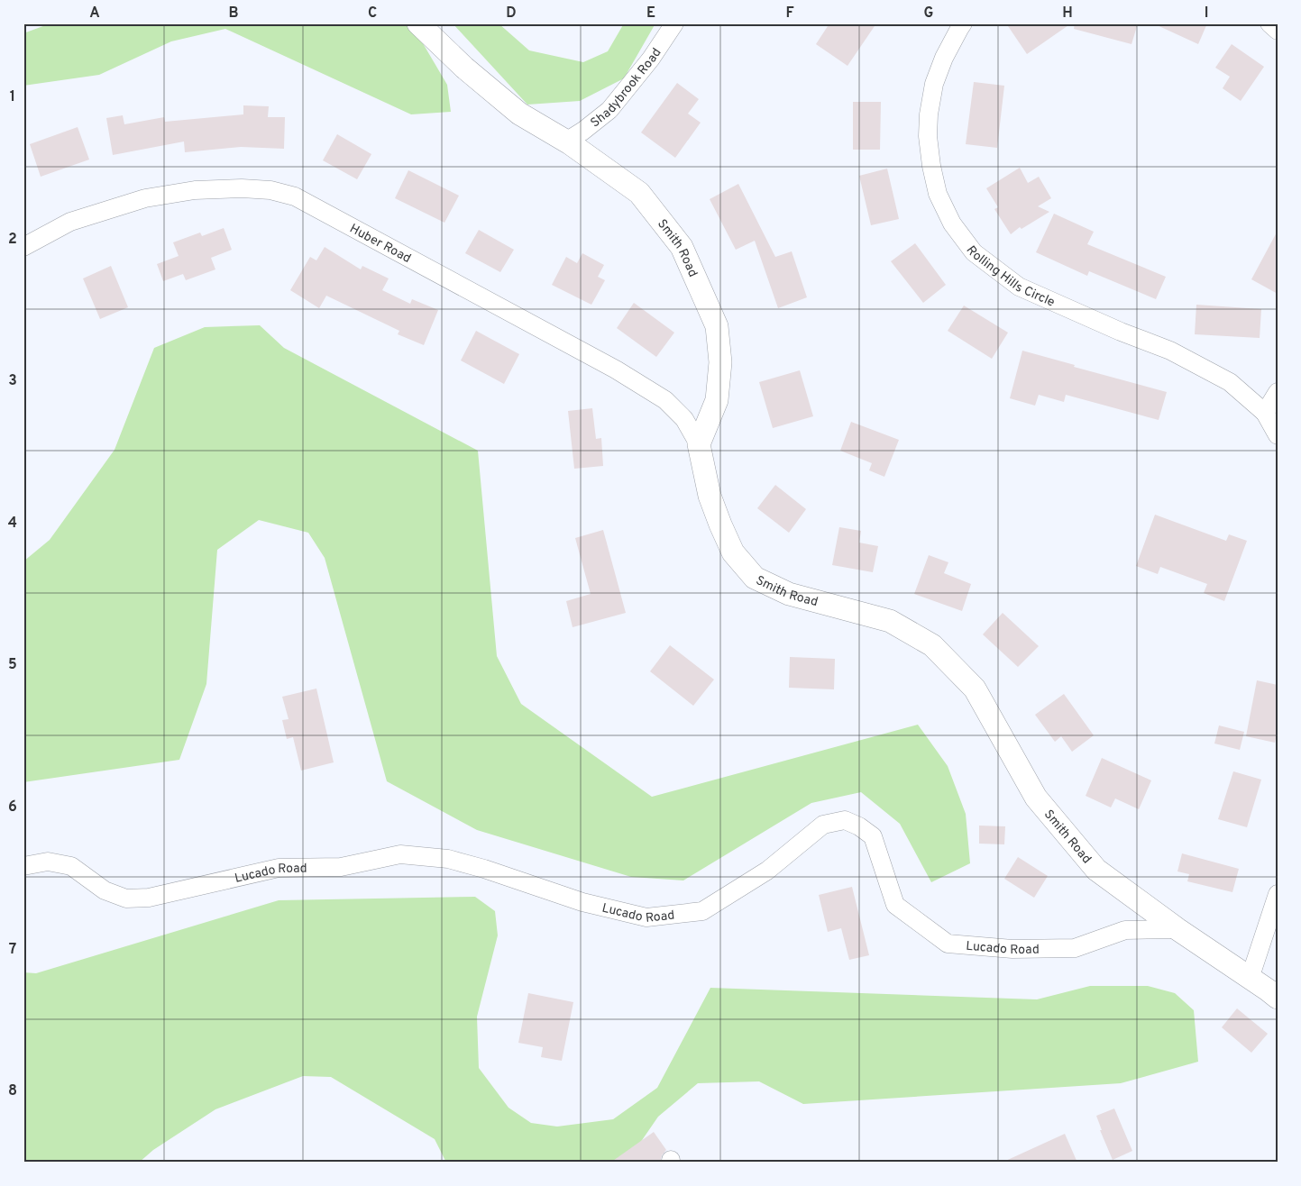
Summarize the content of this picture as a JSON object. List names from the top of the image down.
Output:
{
  "streets": {
    "street": [
      "Shadybrook Road",
      "Huber Road",
      "Smith Road",
      "Rolling Hills Circle",
      "Lucado Road"
    ]
  },
  "crossings": [
    ["Shadybrook Road", "Smith Road"],
    ["Huber Road", "Smith Road"],
    ["Smith Road", "Lucado Road"]
  ],
  "grid": {
    "columns": [
      "A",
      "B",
      "C",
      "D",
      "E",
      "F",
      "G",
      "H",
      "I"
    ],
    "rows": [
      "1",
      "2",
      "3",
      "4",
      "5",
      "6",
      "7",
      "8"
    ]
  }
}
